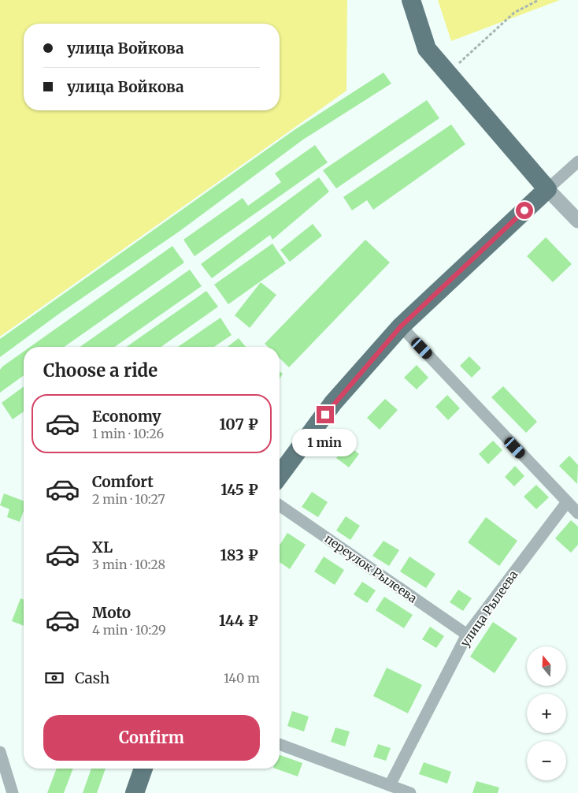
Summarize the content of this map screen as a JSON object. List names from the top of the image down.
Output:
{
  "streets": {
    "street": ["переулок Рылеева", "улица Рылеева"]
  },
  "crossings": [
    ["переулок Рылеева", "улица Рылеева"]
  ],
  "north": "top",
  "page": {
    "banner": ["улица Войкова", "улица Войкова"],
    "heading": "Choose a ride",
    "list": [
      {
        "name": "Economy",
        "note": "1 min · 10:26",
        "value": "107 ₽"
      },
      {
        "name": "Comfort",
        "note": "2 min · 10:27",
        "value": "145 ₽"
      },
      {
        "name": "XL",
        "note": "3 min · 10:28",
        "value": "183 ₽"
      },
      {
        "name": "Moto",
        "note": "4 min · 10:29",
        "value": "144 ₽"
      }
    ],
    "bubble": "1 min",
    "map_buttons": ["+", "−"],
    "pay": ["Cash", "140 m"],
    "buttons": "Confirm"
  }
}
